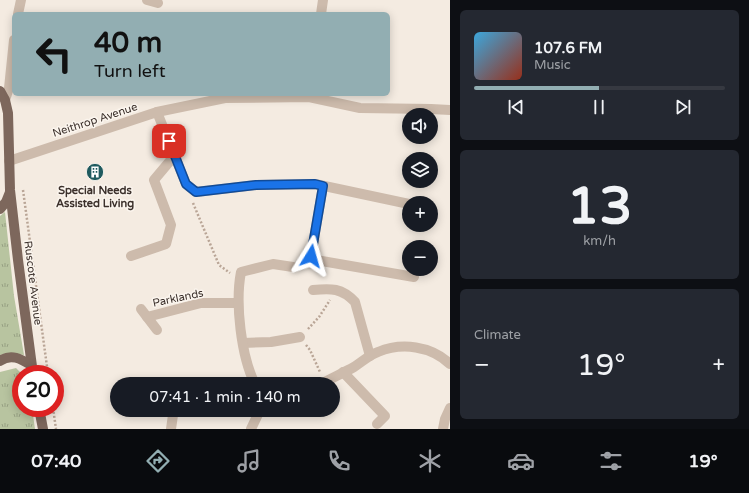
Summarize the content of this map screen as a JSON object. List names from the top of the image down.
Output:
{
  "streets": {
    "main road": ["Ruscote Avenue"],
    "street": ["Neithrop Avenue", "Parklands"]
  },
  "crossings": [
    ["Neithrop Avenue", "Ruscote Avenue"]
  ],
  "places": {
    "building": ["Special Needs Assisted Living"]
  },
  "page": {
    "turn": ["40 m", "Turn left"],
    "song": ["107.6 FM", "Music"],
    "map_buttons": ["+", "−"],
    "tile": [
      ["13", "km/h"],
      "Climate"
    ],
    "heat": ["−", "19°", "+"],
    "limit": "20",
    "trip": "07:41 · 1 min · 140 m",
    "tabs": ["07:40", "19°"]
  }
}
